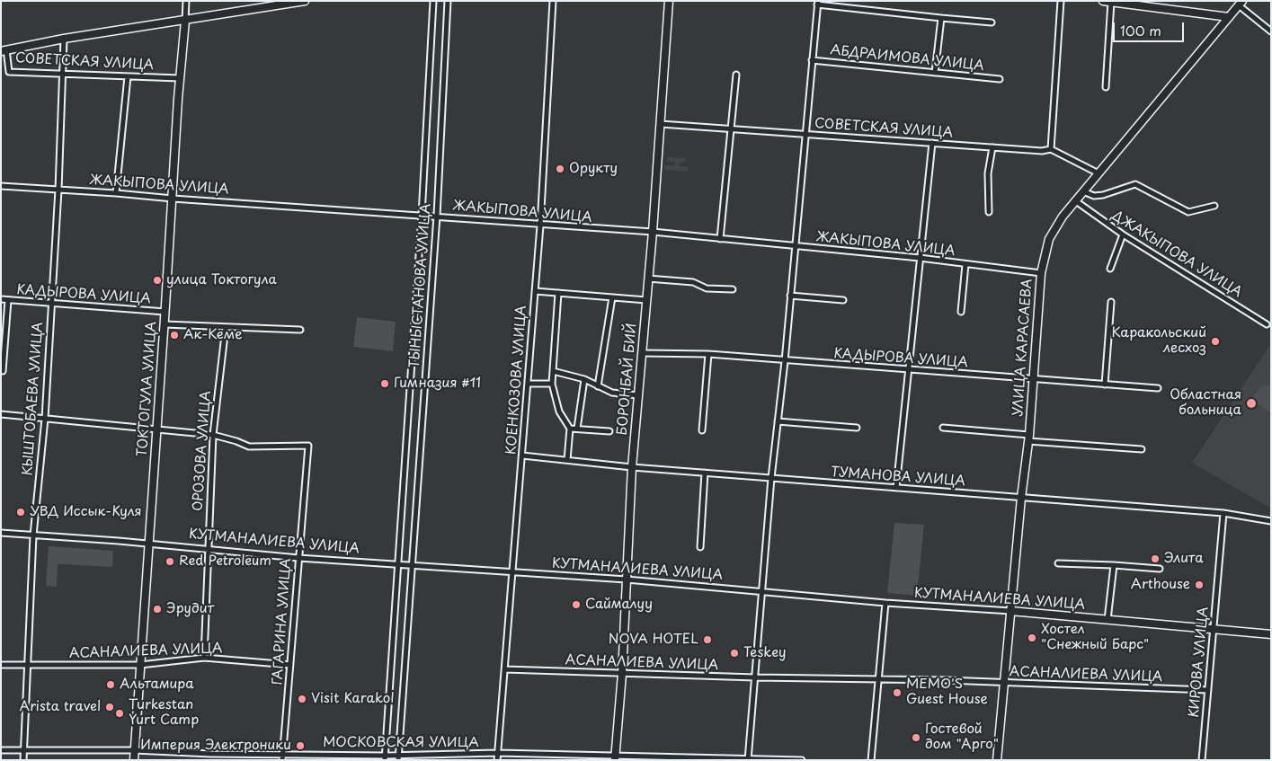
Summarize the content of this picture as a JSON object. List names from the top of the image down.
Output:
{
  "streets": {
    "main road": [
      "УЛИЦА КАРАСАЕВА",
      "БОРОНБАЙ БИЙ",
      "ТОКТОГУЛА УЛИЦА",
      "КУТМАНАЛИЕВА УЛИЦА"
    ],
    "street": [
      "АБДРАИМОВА УЛИЦА",
      "СОВЕТСКАЯ УЛИЦА",
      "ЖАКЫПОВА УЛИЦА",
      "ДЖАКЫПОВА УЛИЦА",
      "ТЫНЫСТАНОВА УЛИЦА",
      "КАДЫРОВА УЛИЦА",
      "КОЕНКОЗОВА УЛИЦА",
      "КЫШТОБАЕВА УЛИЦА",
      "ОРОЗОВА УЛИЦА",
      "ТУМАНОВА УЛИЦА",
      "ГАГАРИНА УЛИЦА",
      "АСАНАЛИЕВА УЛИЦА",
      "КИРОВА УЛИЦА",
      "МОСКОВСКАЯ УЛИЦА"
    ]
  },
  "crossings": [
    ["СОВЕТСКАЯ УЛИЦА", "УЛИЦА КАРАСАЕВА"],
    ["СОВЕТСКАЯ УЛИЦА", "БОРОНБАЙ БИЙ"],
    ["СОВЕТСКАЯ УЛИЦА", "ТОКТОГУЛА УЛИЦА"],
    ["СОВЕТСКАЯ УЛИЦА", "КЫШТОБАЕВА УЛИЦА"],
    ["ЖАКЫПОВА УЛИЦА", "ТЫНЫСТАНОВА УЛИЦА"],
    ["ЖАКЫПОВА УЛИЦА", "УЛИЦА КАРАСАЕВА"],
    ["ЖАКЫПОВА УЛИЦА", "БОРОНБАЙ БИЙ"],
    ["ЖАКЫПОВА УЛИЦА", "КОЕНКОЗОВА УЛИЦА"],
    ["ЖАКЫПОВА УЛИЦА", "ТОКТОГУЛА УЛИЦА"],
    ["ЖАКЫПОВА УЛИЦА", "КЫШТОБАЕВА УЛИЦА"],
    ["ДЖАКЫПОВА УЛИЦА", "УЛИЦА КАРАСАЕВА"],
    ["ТЫНЫСТАНОВА УЛИЦА", "КУТМАНАЛИЕВА УЛИЦА"],
    ["ТЫНЫСТАНОВА УЛИЦА", "МОСКОВСКАЯ УЛИЦА"],
    ["КАДЫРОВА УЛИЦА", "УЛИЦА КАРАСАЕВА"],
    ["КАДЫРОВА УЛИЦА", "БОРОНБАЙ БИЙ"],
    ["КАДЫРОВА УЛИЦА", "ТОКТОГУЛА УЛИЦА"],
    ["КАДЫРОВА УЛИЦА", "КЫШТОБАЕВА УЛИЦА"],
    ["УЛИЦА КАРАСАЕВА", "ТУМАНОВА УЛИЦА"],
    ["УЛИЦА КАРАСАЕВА", "КУТМАНАЛИЕВА УЛИЦА"],
    ["УЛИЦА КАРАСАЕВА", "АСАНАЛИЕВА УЛИЦА"],
    ["БОРОНБАЙ БИЙ", "ТУМАНОВА УЛИЦА"],
    ["БОРОНБАЙ БИЙ", "КУТМАНАЛИЕВА УЛИЦА"],
    ["БОРОНБАЙ БИЙ", "АСАНАЛИЕВА УЛИЦА"],
    ["БОРОНБАЙ БИЙ", "МОСКОВСКАЯ УЛИЦА"],
    ["КОЕНКОЗОВА УЛИЦА", "ТУМАНОВА УЛИЦА"],
    ["КОЕНКОЗОВА УЛИЦА", "КУТМАНАЛИЕВА УЛИЦА"],
    ["КОЕНКОЗОВА УЛИЦА", "АСАНАЛИЕВА УЛИЦА"],
    ["КОЕНКОЗОВА УЛИЦА", "МОСКОВСКАЯ УЛИЦА"],
    ["ТОКТОГУЛА УЛИЦА", "КУТМАНАЛИЕВА УЛИЦА"],
    ["ТОКТОГУЛА УЛИЦА", "ГАГАРИНА УЛИЦА"],
    ["ТОКТОГУЛА УЛИЦА", "АСАНАЛИЕВА УЛИЦА"],
    ["ТОКТОГУЛА УЛИЦА", "МОСКОВСКАЯ УЛИЦА"],
    ["КЫШТОБАЕВА УЛИЦА", "КУТМАНАЛИЕВА УЛИЦА"],
    ["КЫШТОБАЕВА УЛИЦА", "ГАГАРИНА УЛИЦА"],
    ["КЫШТОБАЕВА УЛИЦА", "АСАНАЛИЕВА УЛИЦА"],
    ["КЫШТОБАЕВА УЛИЦА", "МОСКОВСКАЯ УЛИЦА"],
    ["ОРОЗОВА УЛИЦА", "КУТМАНАЛИЕВА УЛИЦА"],
    ["ОРОЗОВА УЛИЦА", "ГАГАРИНА УЛИЦА"],
    ["ОРОЗОВА УЛИЦА", "АСАНАЛИЕВА УЛИЦА"],
    ["ТУМАНОВА УЛИЦА", "КИРОВА УЛИЦА"],
    ["КУТМАНАЛИЕВА УЛИЦА", "ГАГАРИНА УЛИЦА"],
    ["КУТМАНАЛИЕВА УЛИЦА", "КИРОВА УЛИЦА"],
    ["ГАГАРИНА УЛИЦА", "АСАНАЛИЕВА УЛИЦА"],
    ["ГАГАРИНА УЛИЦА", "МОСКОВСКАЯ УЛИЦА"],
    ["АСАНАЛИЕВА УЛИЦА", "КИРОВА УЛИЦА"]
  ],
  "places": [
    "Орукту",
    "улица Токтогула",
    "Ак-Кеме",
    "Каракольский лесхоз",
    "Гимназия #11",
    "Областная больница",
    "УВД Иссык-Куля",
    "Элита",
    "Red Petroleum",
    "Arthouse",
    "Саймалуу",
    "Эрудит",
    "Хостел \"Снежный Барс\"",
    "NOVA HOTEL",
    "Teskey",
    "Альтамира",
    "MEMO'S Guest House",
    "Visit Karakol",
    "Arista travel",
    "Turkestan Yurt Camp",
    "Гостевой дом \"Арго\"",
    "Империя Электроники"
  ],
  "scale_bar": "100 m"
}
